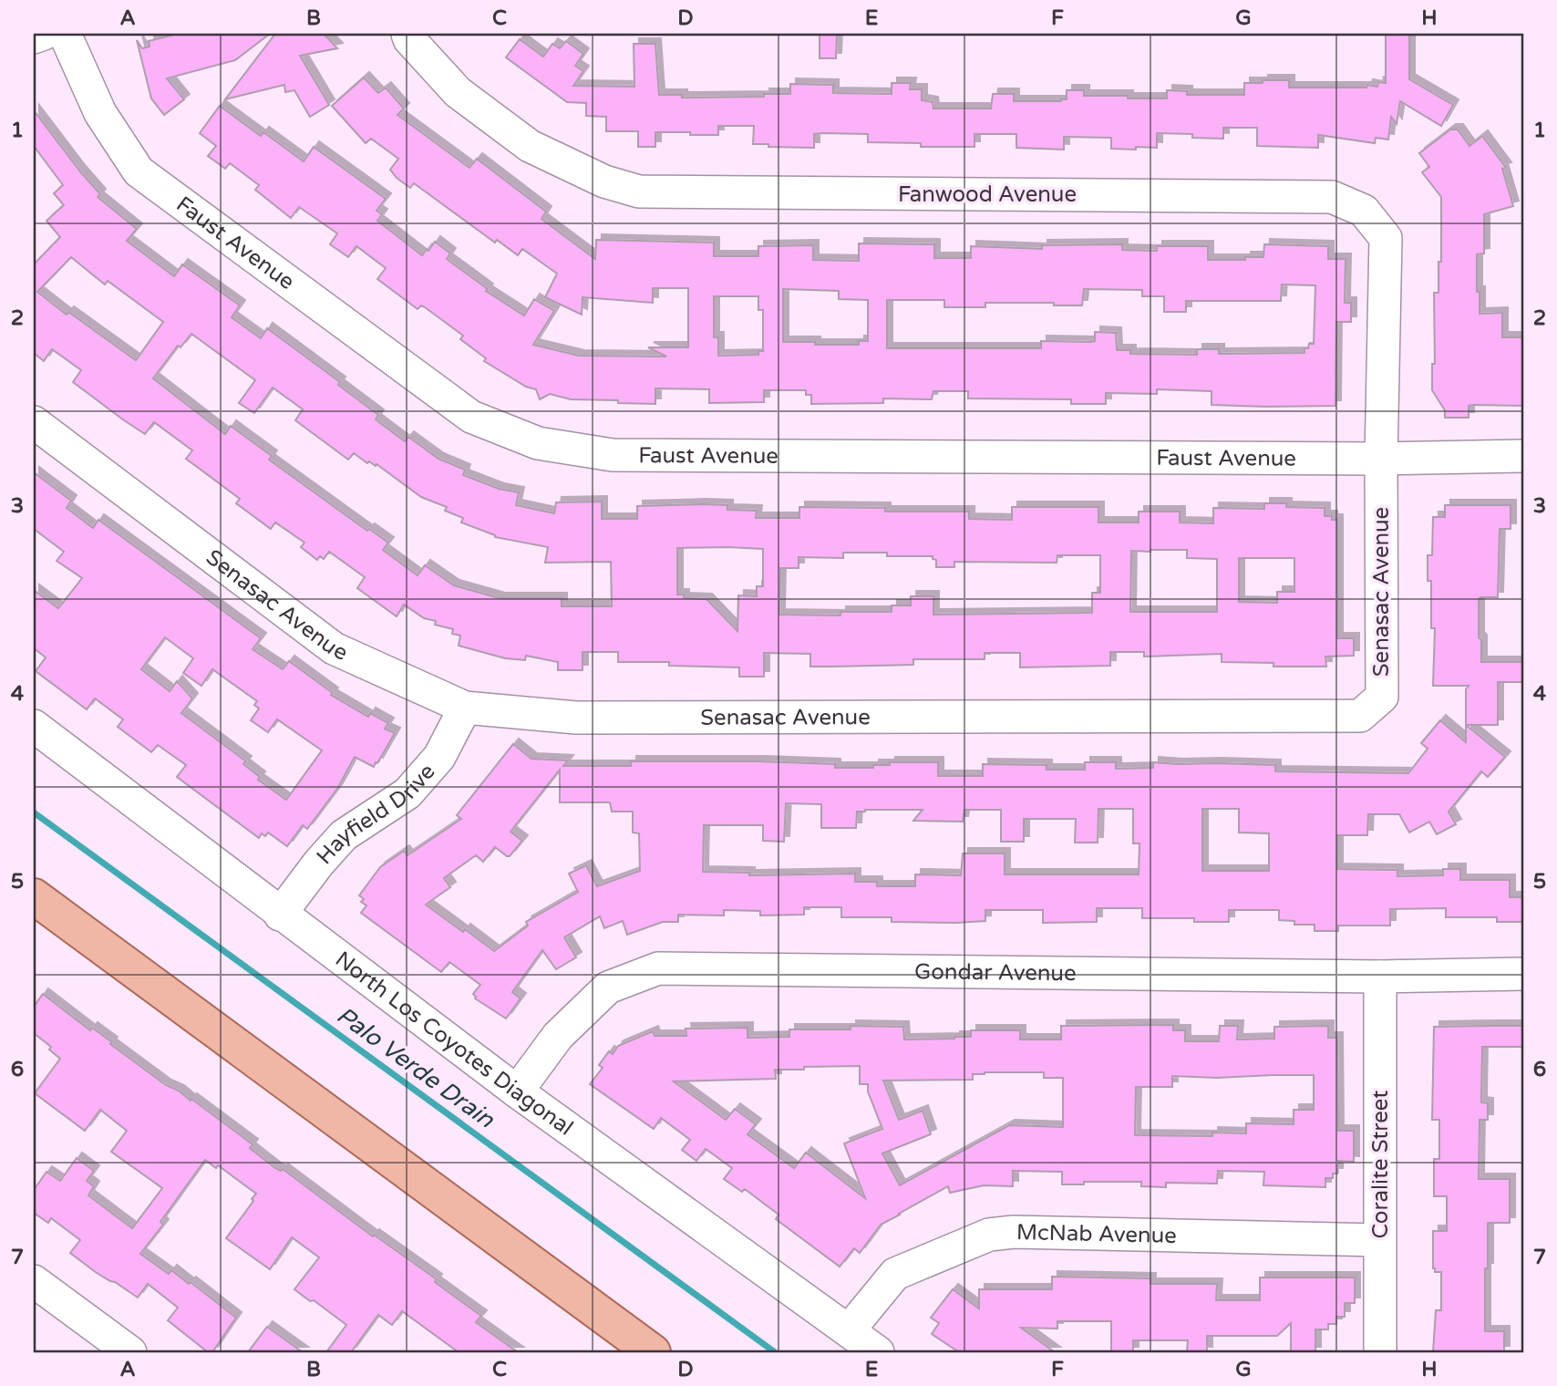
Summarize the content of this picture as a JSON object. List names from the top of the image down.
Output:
{
  "streets": {
    "street": [
      "Fanwood Avenue",
      "Faust Avenue",
      "Senasac Avenue",
      "Hayfield Drive",
      "Gondar Avenue",
      "North Los Coyotes Diagonal",
      "Coralite Street",
      "McNab Avenue"
    ]
  },
  "crossings": [
    ["Fanwood Avenue", "Faust Avenue"],
    ["Fanwood Avenue", "Senasac Avenue"],
    ["Faust Avenue", "Senasac Avenue"],
    ["Senasac Avenue", "Hayfield Drive"],
    ["Hayfield Drive", "North Los Coyotes Diagonal"],
    ["Gondar Avenue", "North Los Coyotes Diagonal"],
    ["Gondar Avenue", "Coralite Street"],
    ["North Los Coyotes Diagonal", "McNab Avenue"],
    ["Coralite Street", "McNab Avenue"]
  ],
  "water": ["Palo Verde Drain"],
  "grid": {
    "columns": [
      "A",
      "B",
      "C",
      "D",
      "E",
      "F",
      "G",
      "H"
    ],
    "rows": [
      "1",
      "2",
      "3",
      "4",
      "5",
      "6",
      "7"
    ]
  }
}
